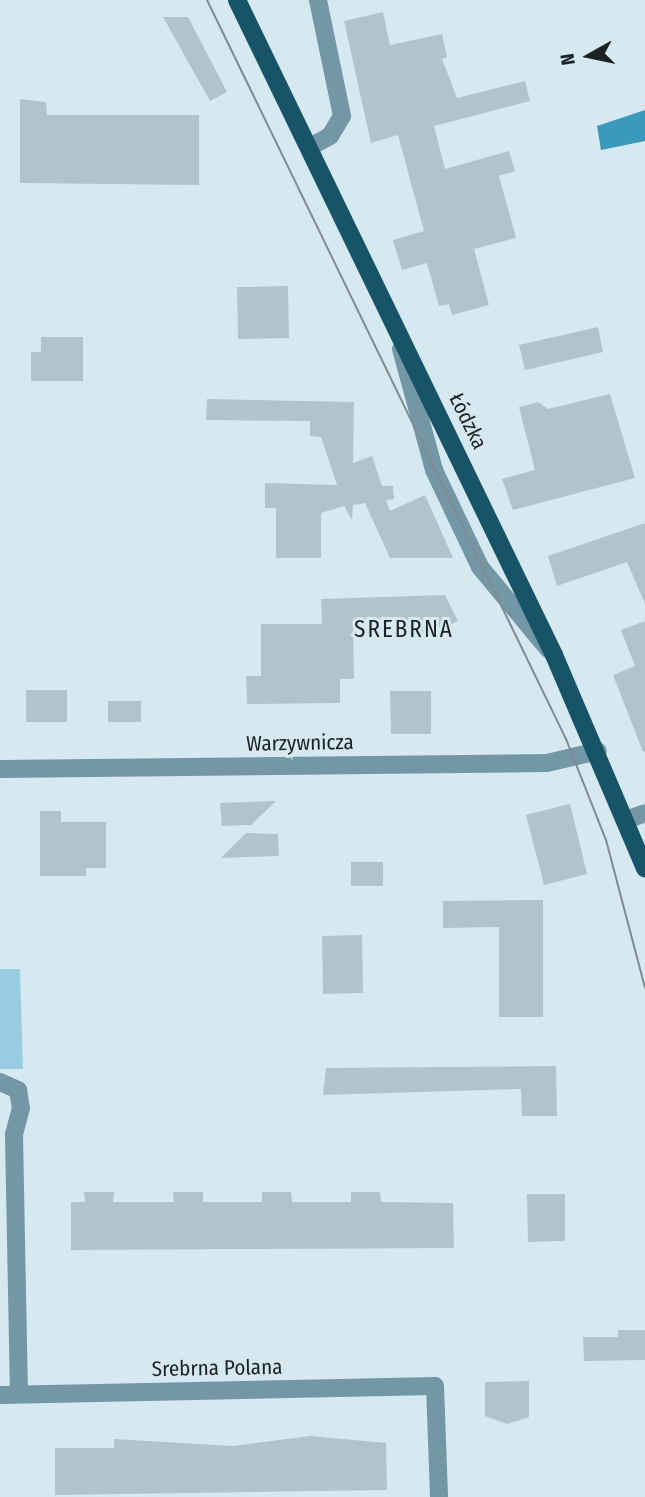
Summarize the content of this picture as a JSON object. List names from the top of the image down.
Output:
{
  "streets": {
    "main road": ["Łódzka"],
    "street": ["Warzywnicza", "Srebrna Polana"]
  },
  "crossings": [
    ["Łódzka", "Warzywnicza"]
  ],
  "districts": ["SREBRNA"],
  "north": "left"
}
